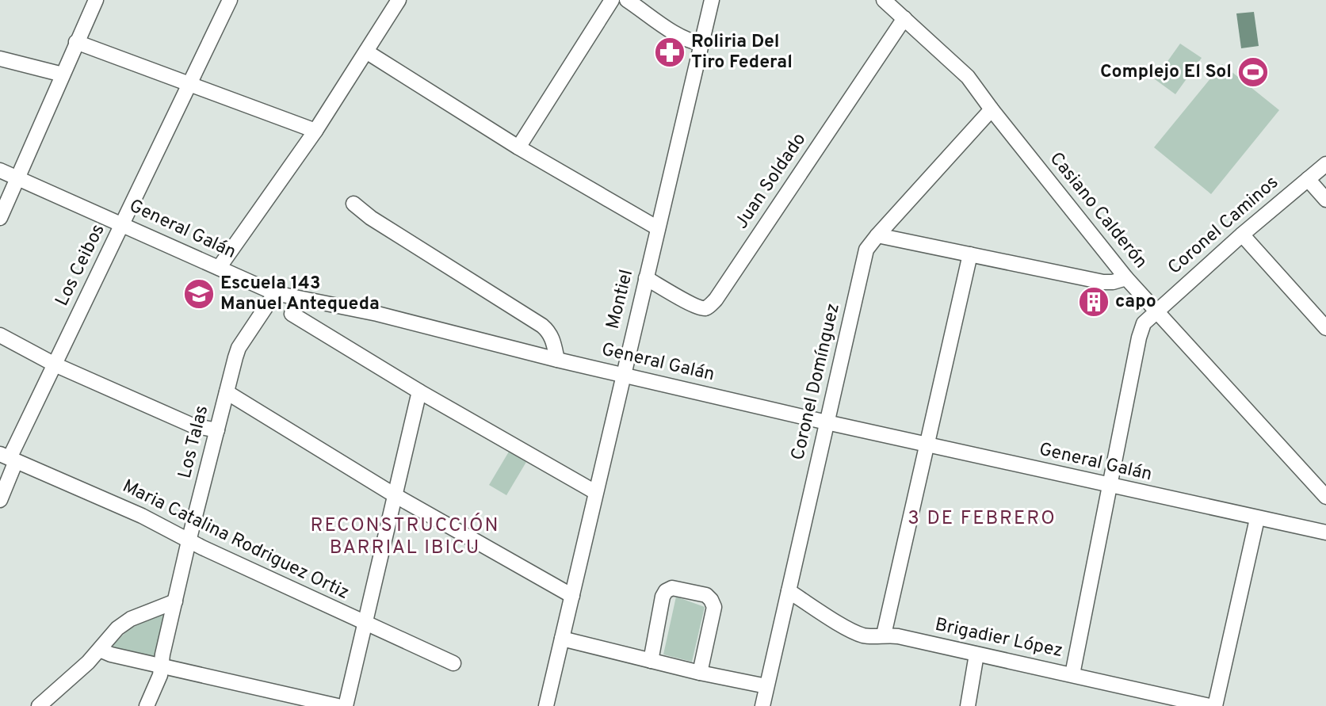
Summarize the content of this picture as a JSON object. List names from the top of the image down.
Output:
{
  "streets": {
    "street": [
      "Juan Soldado",
      "Casiano Calderón",
      "Coronel Caminos",
      "General Galán",
      "Los Ceibos",
      "Montiel",
      "Coronel Domínguez",
      "Los Talas",
      "Maria Catalina Rodriguez Ortiz",
      "Brigadier López"
    ]
  },
  "crossings": [
    ["Juan Soldado", "Casiano Calderón"],
    ["Juan Soldado", "Montiel"],
    ["Casiano Calderón", "Coronel Caminos"],
    ["Casiano Calderón", "Coronel Domínguez"],
    ["Coronel Caminos", "General Galán"],
    ["Coronel Caminos", "Brigadier López"],
    ["General Galán", "Los Ceibos"],
    ["General Galán", "Montiel"],
    ["General Galán", "Coronel Domínguez"],
    ["General Galán", "Los Talas"],
    ["Los Ceibos", "Maria Catalina Rodriguez Ortiz"],
    ["Coronel Domínguez", "Brigadier López"],
    ["Los Talas", "Maria Catalina Rodriguez Ortiz"]
  ],
  "districts": ["3 DE FEBRERO", "RECONSTRUCCIÓN BARRIAL IBICU"],
  "places": {
    "pharmacy": ["Roliria Del Tiro Federal"],
    "sports": ["Complejo El Sol"],
    "school or university": ["Escuela 143 Manuel Antequeda"],
    "building": ["capo"]
  }
}
